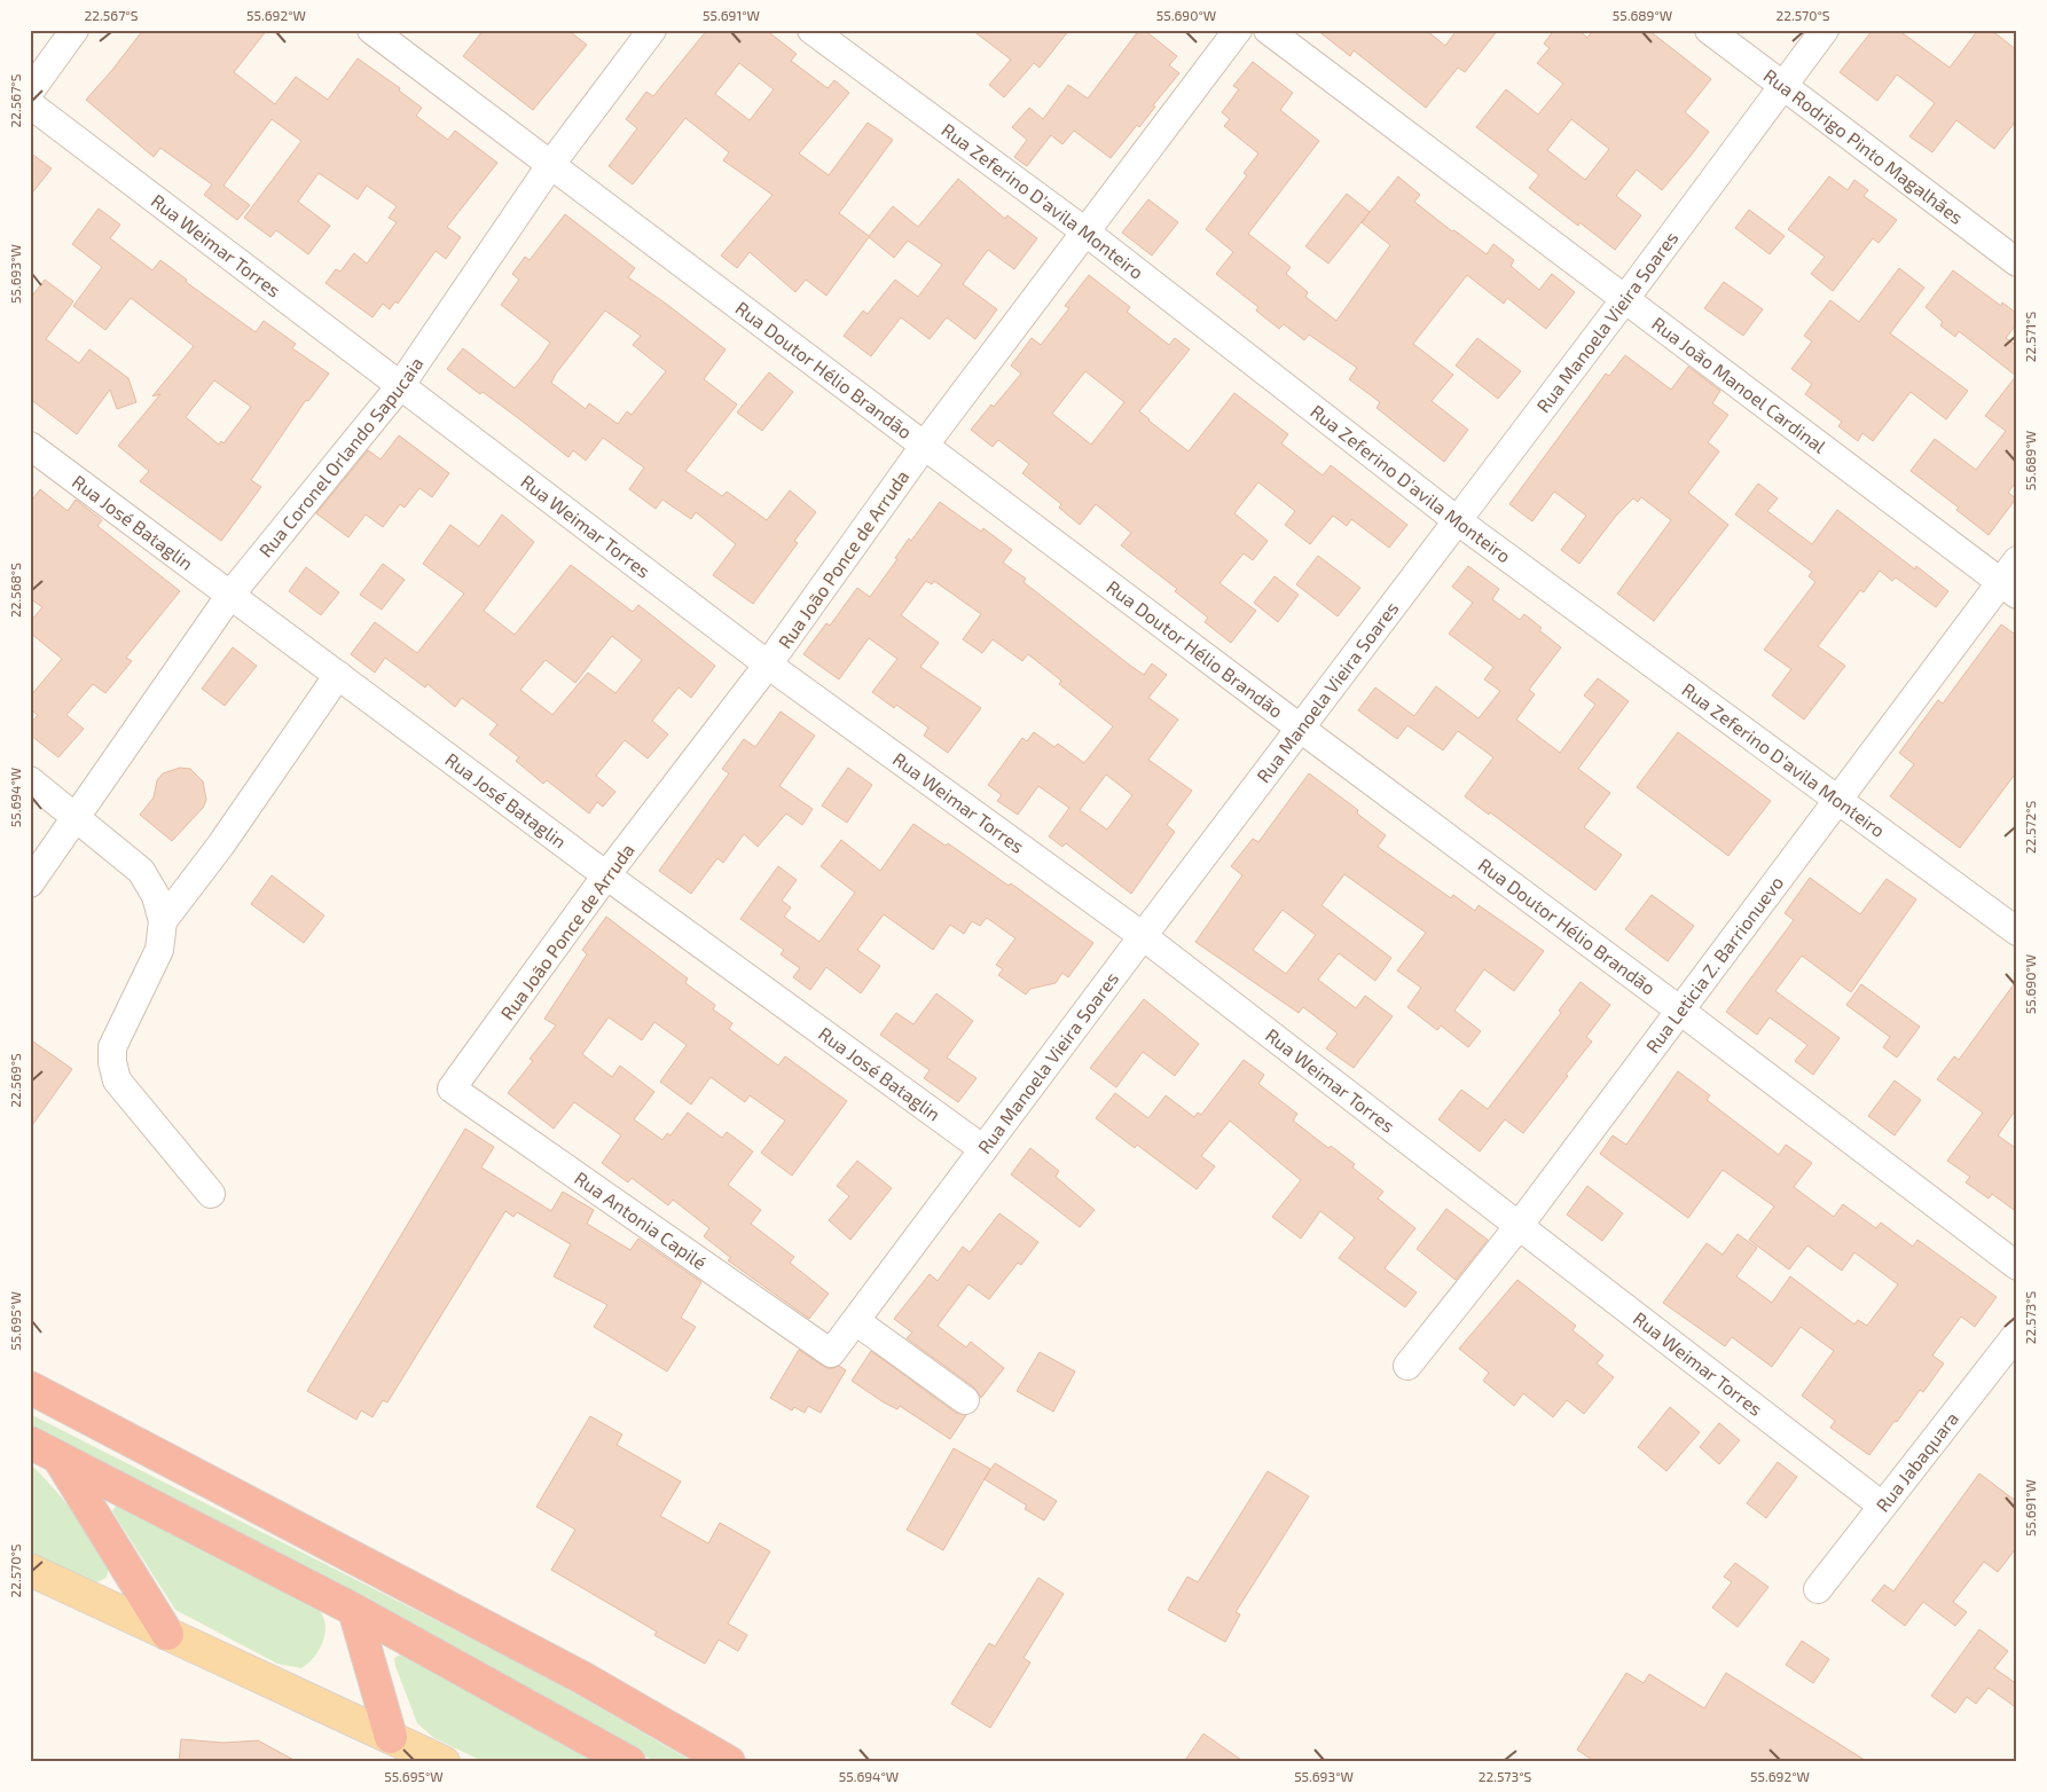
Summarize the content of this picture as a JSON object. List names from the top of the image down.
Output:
{
  "streets": {
    "street": [
      "Rua Rodrigo Pinto Magalhães",
      "Rua Zeferino D'avila Monteiro",
      "Rua Weimar Torres",
      "Rua Manoela Vieira Soares",
      "Rua Doutor Hélio Brandão",
      "Rua João Manoel Cardinal",
      "Rua Coronel Orlando Sapucaia",
      "Rua José Bataglin",
      "Rua João Ponce de Arruda",
      "Rua Leticia Z. Barrionuevo",
      "Rua Antonia Capilé",
      "Rua Jabaquara"
    ]
  },
  "crossings": [
    ["Rua Rodrigo Pinto Magalhães", "Rua Manoela Vieira Soares"],
    ["Rua Zeferino D'avila Monteiro", "Rua Manoela Vieira Soares"],
    ["Rua Zeferino D'avila Monteiro", "Rua João Ponce de Arruda"],
    ["Rua Zeferino D'avila Monteiro", "Rua Leticia Z. Barrionuevo"],
    ["Rua Weimar Torres", "Rua Manoela Vieira Soares"],
    ["Rua Weimar Torres", "Rua Coronel Orlando Sapucaia"],
    ["Rua Weimar Torres", "Rua João Ponce de Arruda"],
    ["Rua Weimar Torres", "Rua Leticia Z. Barrionuevo"],
    ["Rua Weimar Torres", "Rua Jabaquara"],
    ["Rua Manoela Vieira Soares", "Rua Doutor Hélio Brandão"],
    ["Rua Manoela Vieira Soares", "Rua João Manoel Cardinal"],
    ["Rua Manoela Vieira Soares", "Rua José Bataglin"],
    ["Rua Manoela Vieira Soares", "Rua Antonia Capilé"],
    ["Rua Doutor Hélio Brandão", "Rua Coronel Orlando Sapucaia"],
    ["Rua Doutor Hélio Brandão", "Rua João Ponce de Arruda"],
    ["Rua Doutor Hélio Brandão", "Rua Leticia Z. Barrionuevo"],
    ["Rua João Manoel Cardinal", "Rua Leticia Z. Barrionuevo"],
    ["Rua Coronel Orlando Sapucaia", "Rua José Bataglin"],
    ["Rua José Bataglin", "Rua João Ponce de Arruda"],
    ["Rua João Ponce de Arruda", "Rua Antonia Capilé"]
  ],
  "coordinates": [
    "22.567°S",
    "55.692°W",
    "55.691°W",
    "55.690°W",
    "55.689°W",
    "22.570°S",
    "55.693°W",
    "22.571°S",
    "22.568°S",
    "55.694°W",
    "22.572°S",
    "22.569°S",
    "22.573°S",
    "55.695°W"
  ]
}
